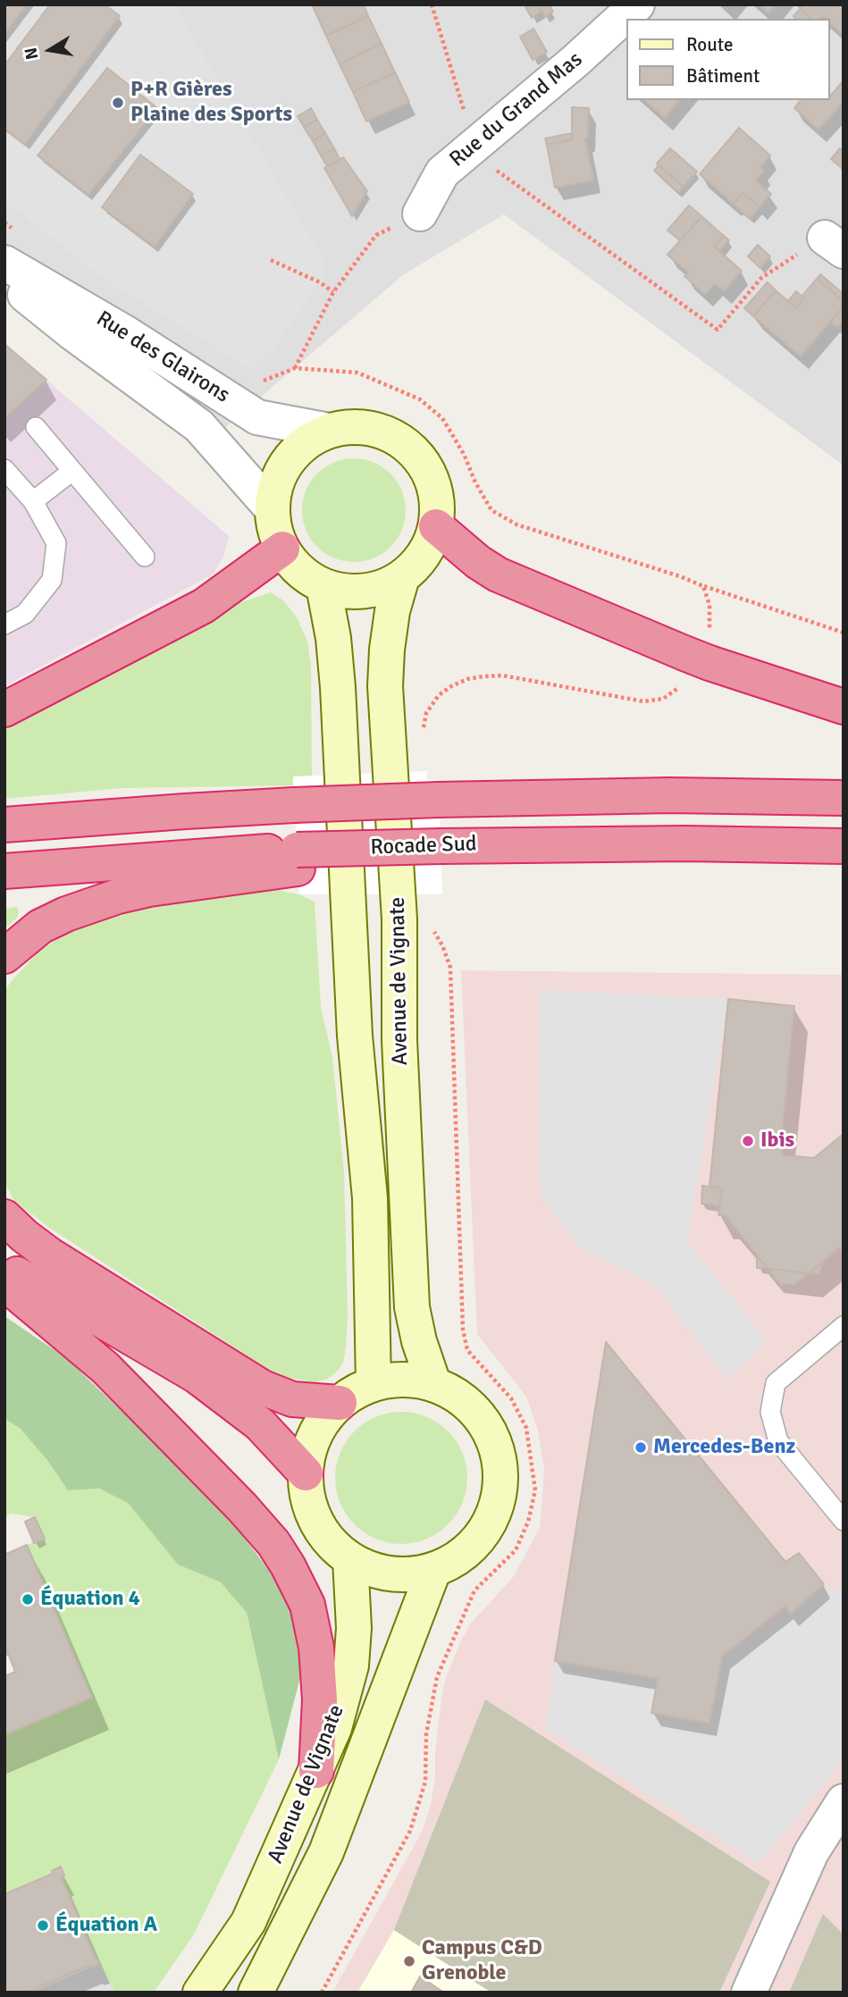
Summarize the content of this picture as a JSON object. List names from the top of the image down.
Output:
{
  "streets": {
    "highway": ["Rocade Sud"],
    "street": ["Rue du Grand Mas", "Rue des Glairons", "Avenue de Vignate"]
  },
  "crossings": [
    ["Rue des Glairons", "Avenue de Vignate"]
  ],
  "places": [
    "P+R Gières Plaine des Sports",
    "Ibis",
    "Mercedes-Benz",
    "Équation 4",
    "Équation A",
    "Campus C&D Grenoble"
  ],
  "legend": ["Route", "Bâtiment"],
  "north": "left"
}
